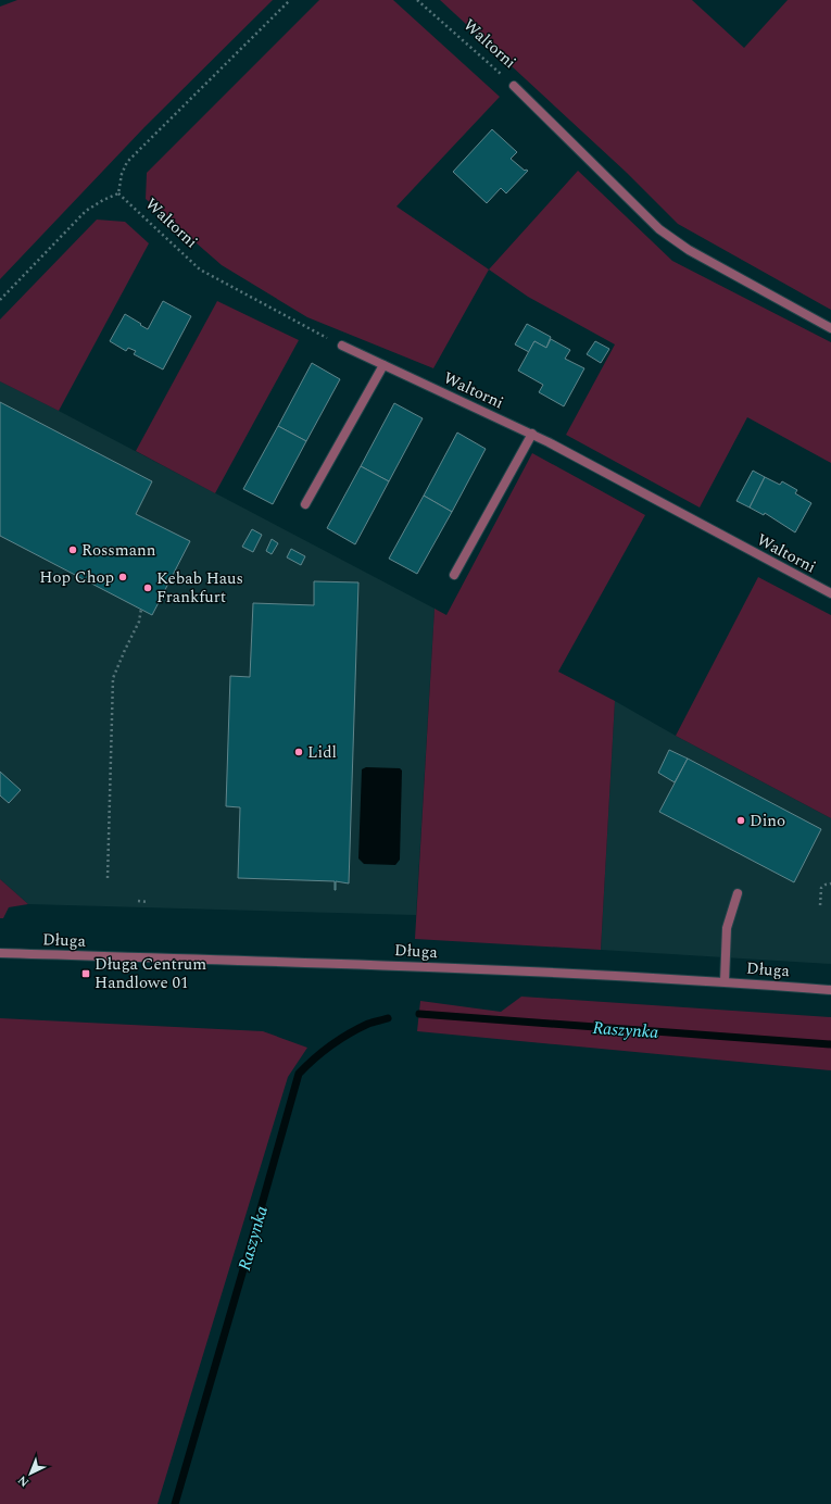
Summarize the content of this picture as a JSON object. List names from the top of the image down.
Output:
{
  "streets": {
    "street": ["Waltorni", "Długa"]
  },
  "water": ["Raszynka"],
  "places": {
    "other": [
      "Rossmann",
      "Hop Chop",
      "Kebab Haus Frankfurt",
      "Lidl",
      "Dino"
    ],
    "transit": ["Długa Centrum Handlowe 01"]
  },
  "north": "bottom left"
}
